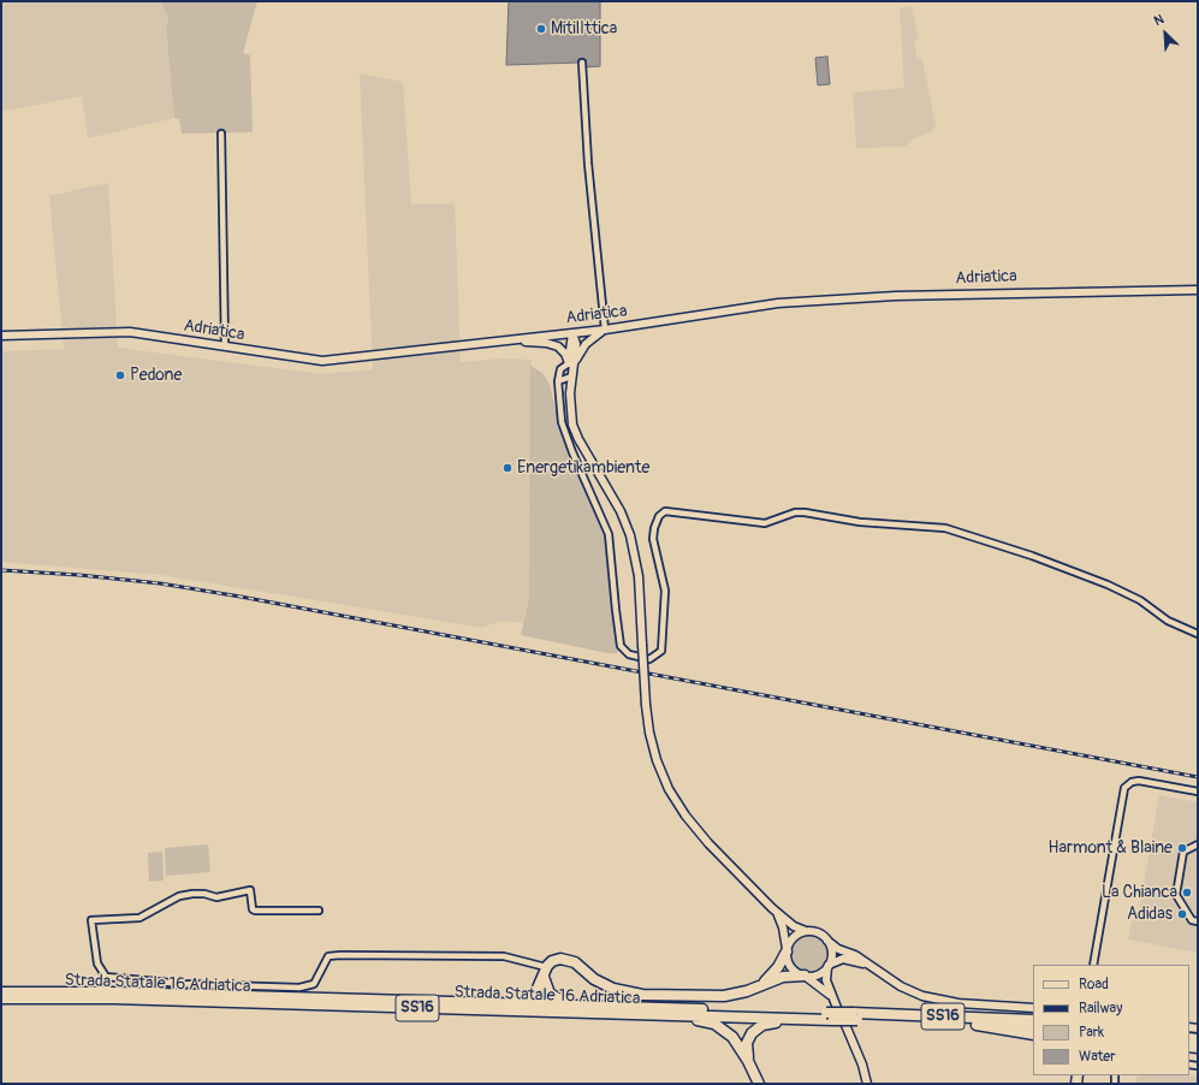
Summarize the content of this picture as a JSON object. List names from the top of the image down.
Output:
{
  "streets": {
    "highway": ["Strada Statale 16 Adriatica", "SS16"],
    "street": ["Adriatica"]
  },
  "crossings": [
    ["Strada Statale 16 Adriatica", "SS16"]
  ],
  "places": [
    "MitilIttica",
    "Pedone",
    "Energetikambiente",
    "Harmont & Blaine",
    "La Chianca",
    "Adidas"
  ],
  "legend": [
    "Road",
    "Railway",
    "Park",
    "Water"
  ],
  "north": "top left"
}
